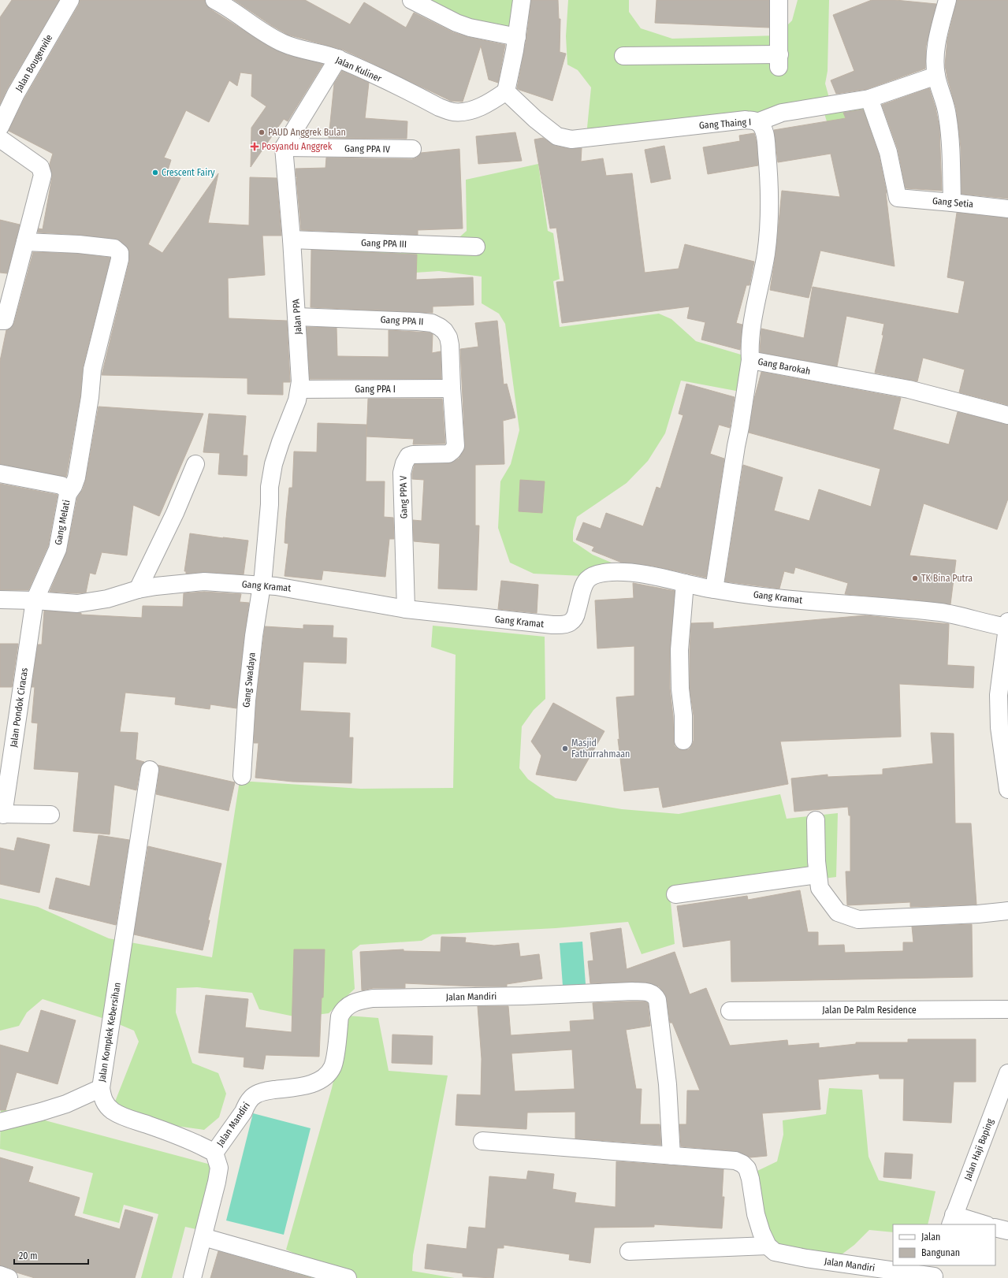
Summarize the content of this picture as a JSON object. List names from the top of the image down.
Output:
{
  "streets": {
    "street": [
      "Jalan Bougenvile",
      "Jalan Kuliner",
      "Gang Thaing I",
      "Gang PPA IV",
      "Gang Setia",
      "Gang PPA III",
      "Jalan PPA",
      "Gang PPA II",
      "Gang Barokah",
      "Gang PPA I",
      "Gang PPA V",
      "Gang Melati",
      "Gang Kramat",
      "Gang Swadaya",
      "Jalan Pondok Ciracas",
      "Jalan Mandiri",
      "Jalan De Palm Residence",
      "Jalan Komplek Kebersihan",
      "Jalan Haji Baping"
    ]
  },
  "crossings": [
    ["Jalan Kuliner", "Gang Thaing I"],
    ["Gang Thaing I", "Gang Barokah"],
    ["Gang PPA IV", "Jalan PPA"],
    ["Gang PPA III", "Jalan PPA"],
    ["Jalan PPA", "Gang PPA II"],
    ["Jalan PPA", "Gang PPA I"],
    ["Jalan PPA", "Gang Kramat"],
    ["Jalan PPA", "Gang Swadaya"],
    ["Gang PPA II", "Gang PPA I"],
    ["Gang PPA II", "Gang PPA V"],
    ["Gang Barokah", "Gang Kramat"],
    ["Gang PPA I", "Gang PPA V"],
    ["Gang PPA V", "Gang Kramat"],
    ["Gang Melati", "Gang Kramat"],
    ["Gang Melati", "Jalan Pondok Ciracas"],
    ["Gang Kramat", "Gang Swadaya"],
    ["Gang Kramat", "Jalan Pondok Ciracas"],
    ["Jalan Mandiri", "Jalan Komplek Kebersihan"]
  ],
  "places": {
    "other": [
      "PAUD Anggrek Bulan",
      "Crescent Fairy",
      "TK Bina Putra",
      "Masjid Fathurrahmaan"
    ],
    "health": ["Posyandu Anggrek"]
  },
  "legend": ["Jalan", "Bangunan"],
  "scale_bar": "20 m"
}
